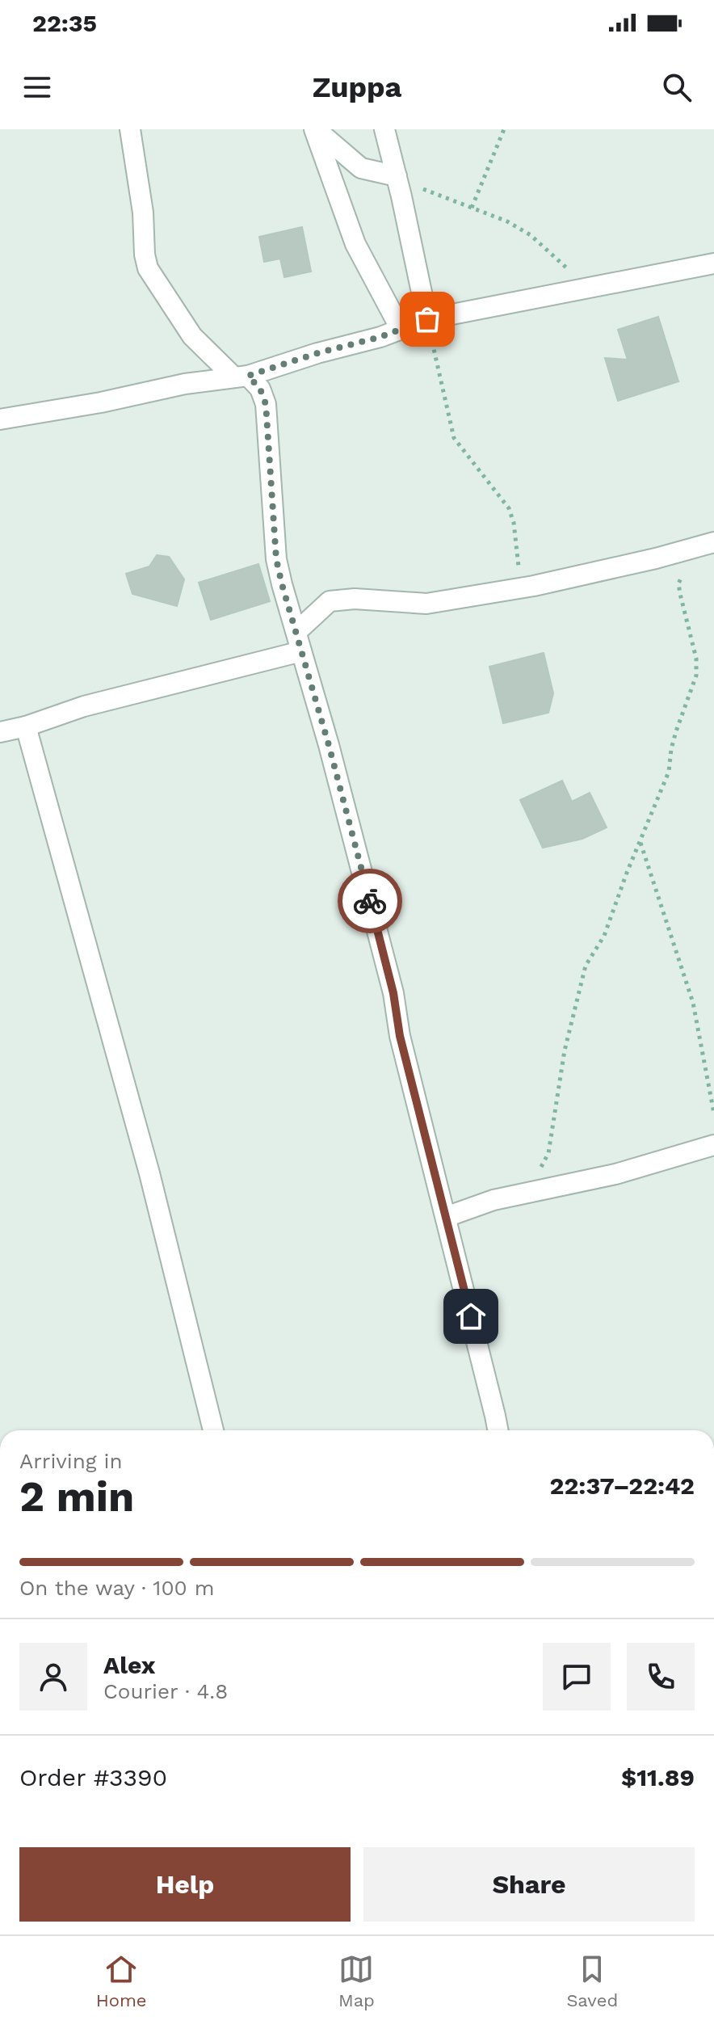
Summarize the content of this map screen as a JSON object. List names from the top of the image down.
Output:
{
  "page": {
    "status": "22:35",
    "header": "Zuppa",
    "heading": ["2 min", "Arriving in", "22:37–22:42"],
    "panel": [
      "Alex",
      "Courier · 4.8",
      "Order #3390",
      "$11.89"
    ],
    "bar": "On the way · 100 m",
    "buttons": ["Help", "Share"],
    "tabs": ["Home", "Map", "Saved"]
  }
}
